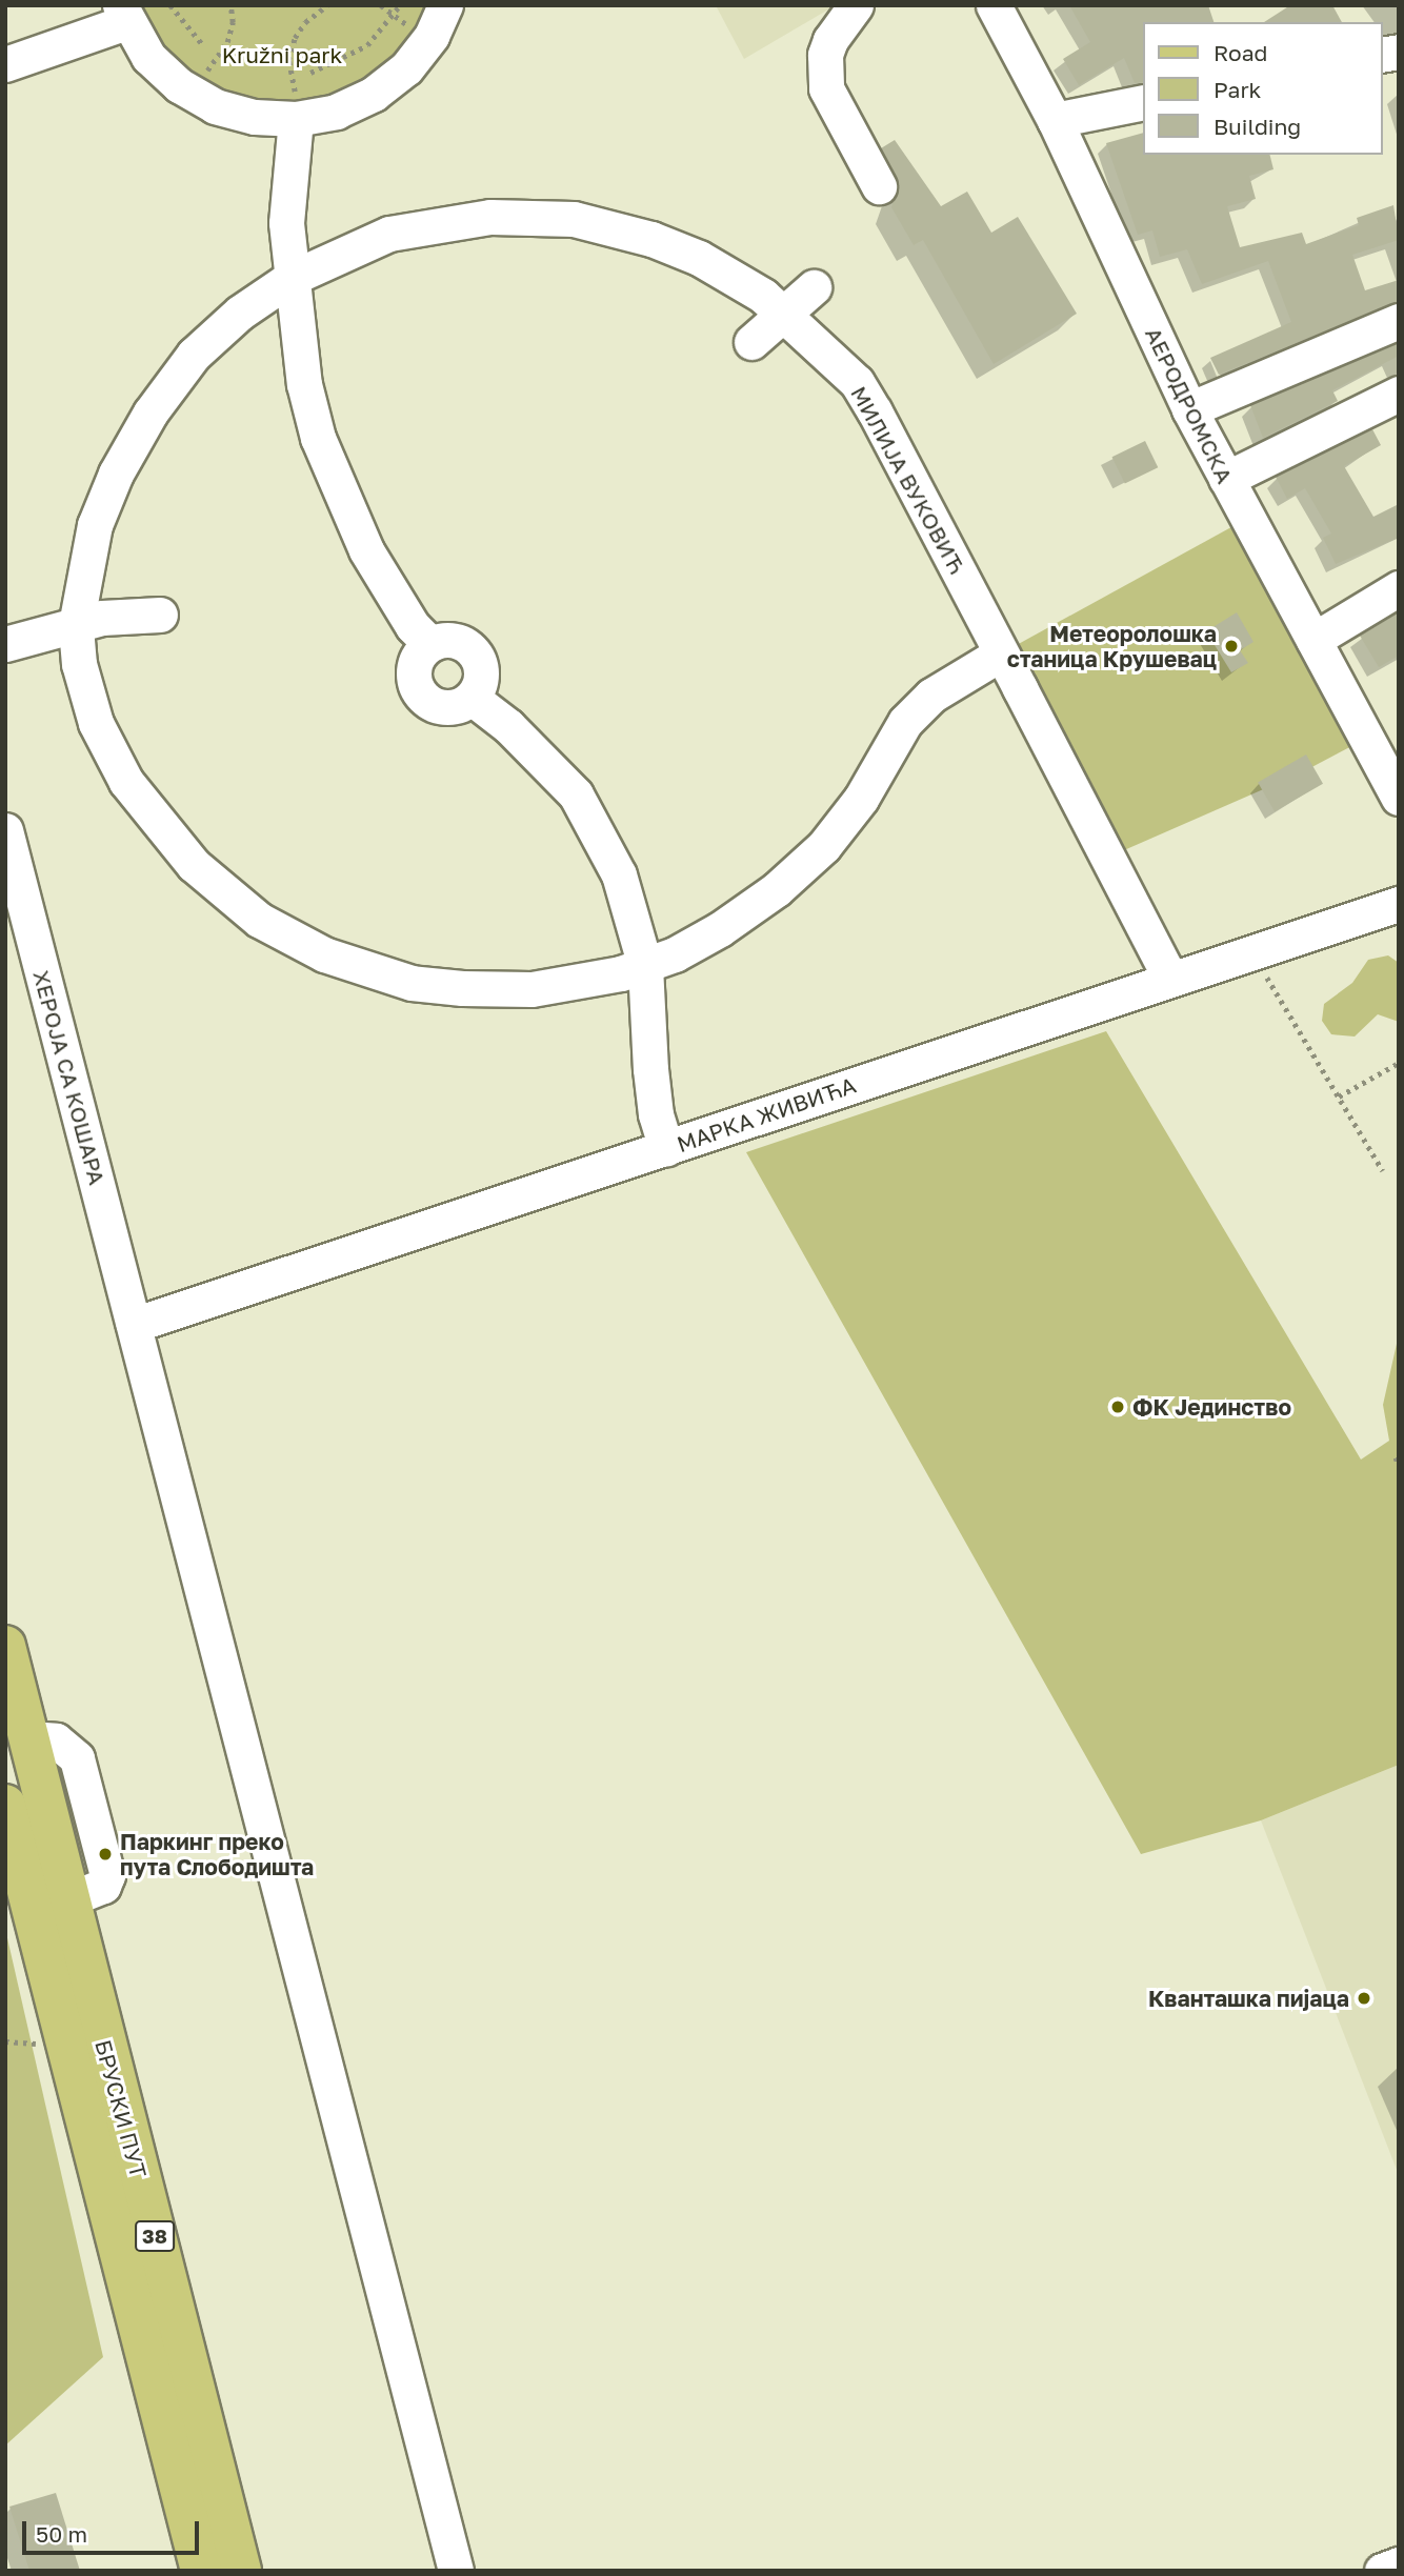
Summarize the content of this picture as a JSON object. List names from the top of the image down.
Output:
{
  "streets": {
    "main road": ["БРУСКИ ПУТ", "38"],
    "street": [
      "АЕРОДРОМСКА",
      "МИЛИЈА ВУКОВИЋ",
      "ХЕРОЈА СА КОШАРА",
      "МАРКА ЖИВИЋА"
    ]
  },
  "crossings": [
    ["МИЛИЈА ВУКОВИЋ", "МАРКА ЖИВИЋА"],
    ["ХЕРОЈА СА КОШАРА", "МАРКА ЖИВИЋА"]
  ],
  "parks": ["Kružni park"],
  "places": [
    "Метеоролошка станица Крушевац",
    "ФК Јединство",
    "Паркинг преко пута Слободишта",
    "Кванташка пијаца"
  ],
  "legend": ["Road", "Park", "Building"],
  "scale_bar": "50 m"
}
